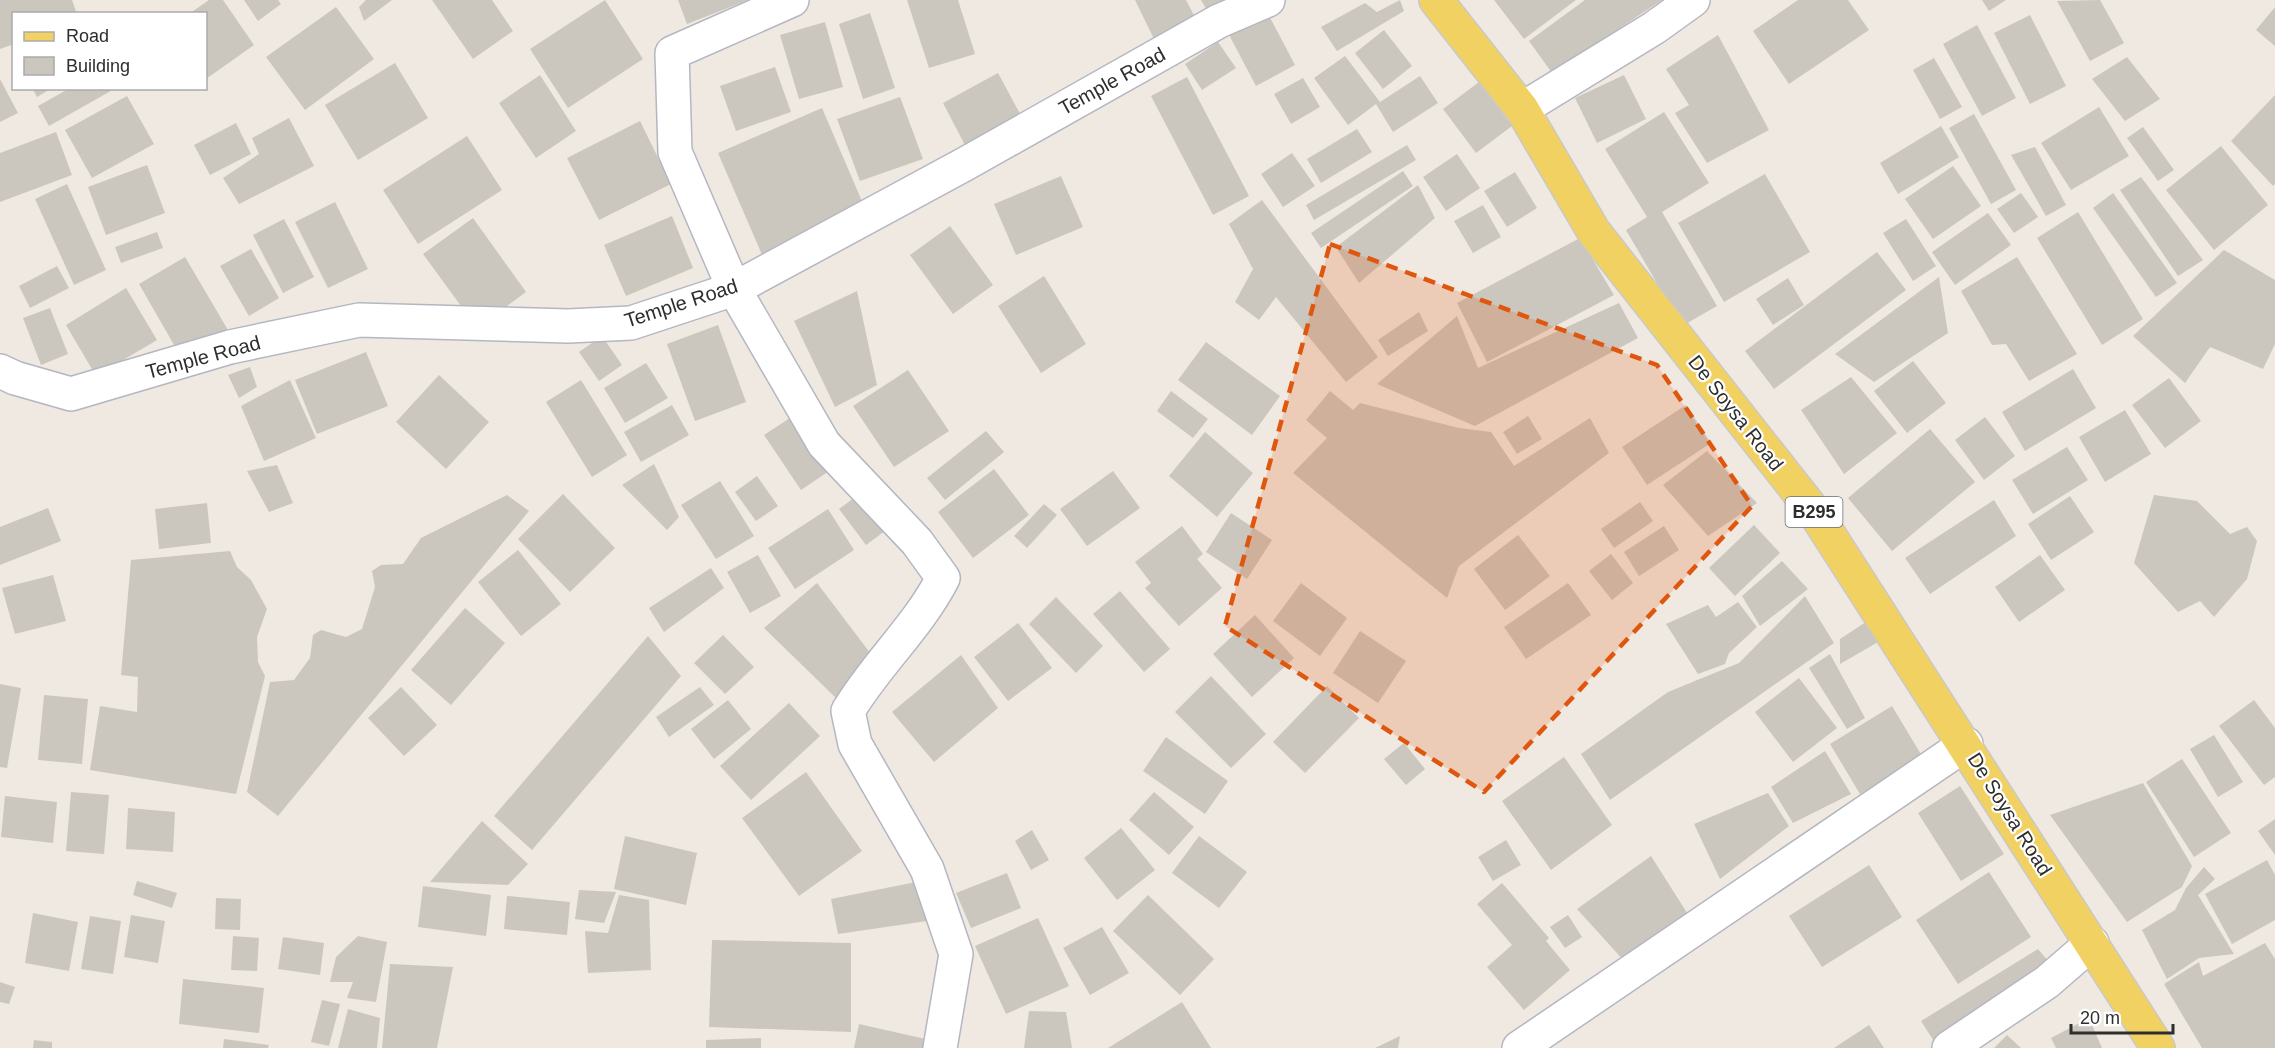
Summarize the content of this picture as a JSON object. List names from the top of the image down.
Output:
{
  "streets": {
    "main road": ["De Soysa Road", "B295"],
    "street": ["Temple Road"]
  },
  "legend": ["Road", "Building"],
  "scale_bar": "20 m"
}
